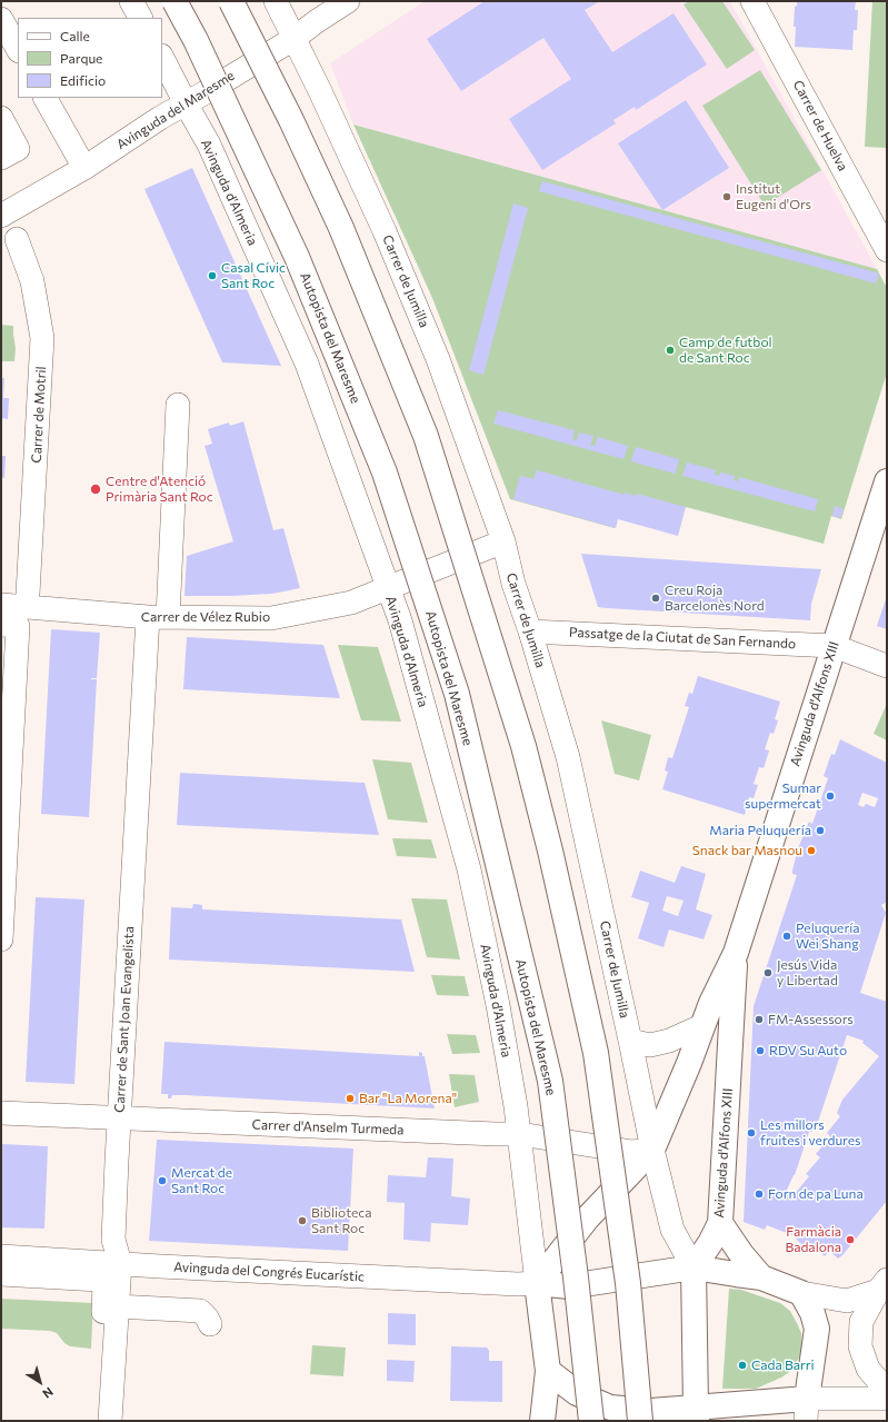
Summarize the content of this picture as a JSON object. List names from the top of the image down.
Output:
{
  "streets": {
    "main road": ["Autopista del Maresme", "Avinguda d'Alfons XIII"],
    "street": [
      "Avinguda del Maresme",
      "Carrer de Huelva",
      "Avinguda d'Almeria",
      "Carrer de Jumilla",
      "Carrer de Motril",
      "Carrer de Vélez Rubio",
      "Passatge de la Ciutat de San Fernando",
      "Carrer de Sant Joan Evangelista",
      "Carrer d'Anselm Turmeda",
      "Avinguda del Congrés Eucarístic"
    ]
  },
  "crossings": [
    ["Avinguda del Maresme", "Avinguda d'Almeria"],
    ["Avinguda del Maresme", "Carrer de Jumilla"],
    ["Avinguda d'Almeria", "Carrer de Vélez Rubio"],
    ["Avinguda d'Almeria", "Avinguda d'Alfons XIII"],
    ["Avinguda d'Almeria", "Carrer d'Anselm Turmeda"],
    ["Avinguda d'Almeria", "Avinguda del Congrés Eucarístic"],
    ["Carrer de Jumilla", "Carrer de Vélez Rubio"],
    ["Carrer de Jumilla", "Passatge de la Ciutat de San Fernando"],
    ["Carrer de Jumilla", "Avinguda d'Alfons XIII"],
    ["Carrer de Jumilla", "Carrer d'Anselm Turmeda"],
    ["Carrer de Vélez Rubio", "Carrer de Sant Joan Evangelista"],
    ["Passatge de la Ciutat de San Fernando", "Avinguda d'Alfons XIII"],
    ["Avinguda d'Alfons XIII", "Carrer d'Anselm Turmeda"],
    ["Avinguda d'Alfons XIII", "Avinguda del Congrés Eucarístic"],
    ["Carrer de Sant Joan Evangelista", "Carrer d'Anselm Turmeda"],
    ["Carrer de Sant Joan Evangelista", "Avinguda del Congrés Eucarístic"]
  ],
  "places": [
    "Institut Eugeni d'Ors",
    "Casal Cívic Sant Roc",
    "Camp de futbol de Sant Roc",
    "Centre d'Atenció Primària Sant Roc",
    "Creu Roja Barcelonès Nord",
    "Sumar supermercat",
    "Maria Peluquería",
    "Snack bar Masnou",
    "Peluquería Wei Shang",
    "Jesús Vida y Libertad",
    "FM-Assessors",
    "RDV Su Auto",
    "Bar \"La Morena\"",
    "Les millors fruites i verdures",
    "Mercat de Sant Roc",
    "Forn de pa Luna",
    "Biblioteca Sant Roc",
    "Farmàcia Badalona",
    "Cada Barri"
  ],
  "legend": ["Calle", "Parque", "Edificio"],
  "north": "bottom right"
}
